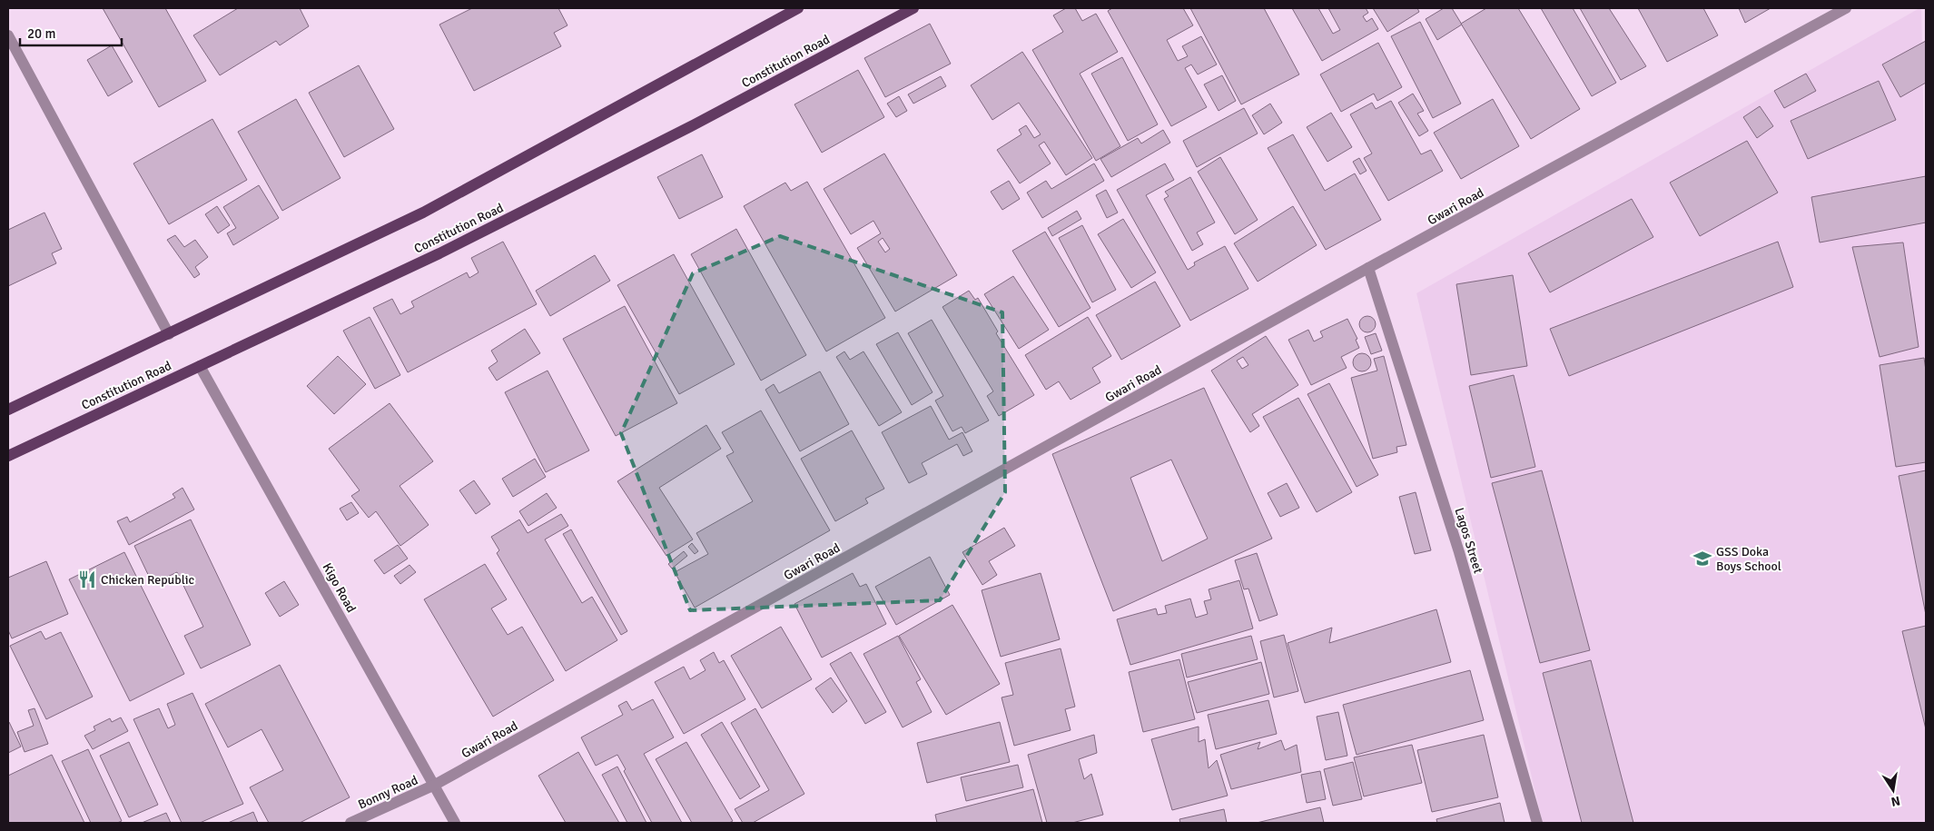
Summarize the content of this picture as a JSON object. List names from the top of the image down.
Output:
{
  "streets": {
    "main road": ["Constitution Road"],
    "street": [
      "Gwari Road",
      "Lagos Street",
      "Kigo Road",
      "Bonny Road"
    ]
  },
  "crossings": [
    ["Constitution Road", "Kigo Road"],
    ["Gwari Road", "Lagos Street"],
    ["Gwari Road", "Kigo Road"],
    ["Gwari Road", "Bonny Road"],
    ["Kigo Road", "Bonny Road"]
  ],
  "places": {
    "school or university": ["GSS Doka Boys School"],
    "restaurant": ["Chicken Republic"]
  },
  "scale_bar": "20 m",
  "north": "bottom"
}
